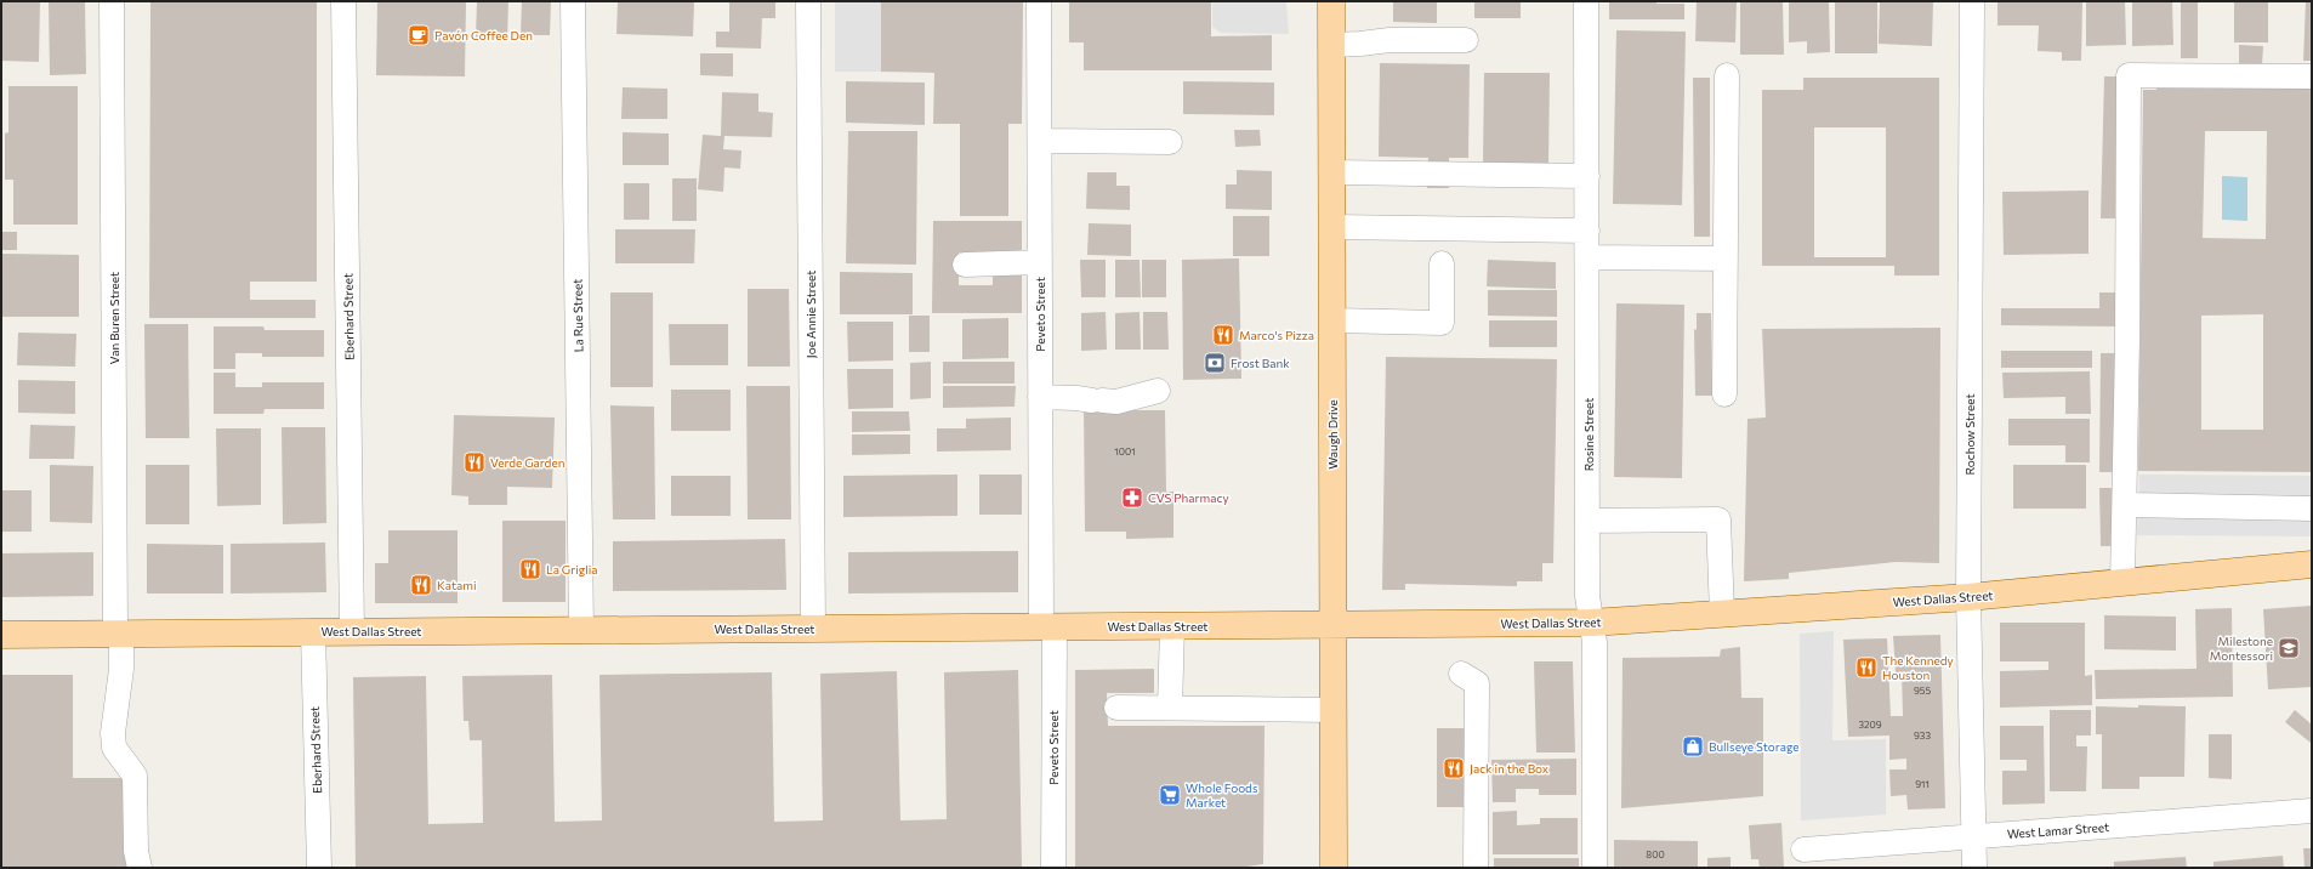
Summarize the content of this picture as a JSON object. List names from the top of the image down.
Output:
{
  "streets": {
    "main road": ["Waugh Drive", "West Dallas Street"],
    "street": [
      "Joe Annie Street",
      "Peveto Street",
      "La Rue Street",
      "Eberhard Street",
      "Van Buren Street",
      "Rosine Street",
      "Rochow Street",
      "West Lamar Street"
    ]
  },
  "crossings": [
    ["Joe Annie Street", "West Dallas Street"],
    ["Peveto Street", "West Dallas Street"],
    ["La Rue Street", "West Dallas Street"],
    ["Eberhard Street", "West Dallas Street"],
    ["Van Buren Street", "West Dallas Street"],
    ["Waugh Drive", "West Dallas Street"],
    ["Rosine Street", "West Dallas Street"],
    ["Rochow Street", "West Dallas Street"],
    ["Rochow Street", "West Lamar Street"]
  ],
  "places": {
    "cafe": ["Pavón Coffee Den"],
    "restaurant": [
      "Marco's Pizza",
      "Verde Garden",
      "La Griglia",
      "Katami",
      "The Kennedy Houston",
      "Jack in the Box"
    ],
    "bank": ["Frost Bank"],
    "pharmacy": ["CVS Pharmacy"],
    "school or university": ["Milestone Montessori"],
    "shop": ["Bullseye Storage"],
    "supermarket": ["Whole Foods Market"]
  },
  "house_numbers": [
    "1001",
    "955",
    "3209",
    "933",
    "911",
    "800"
  ]
}
